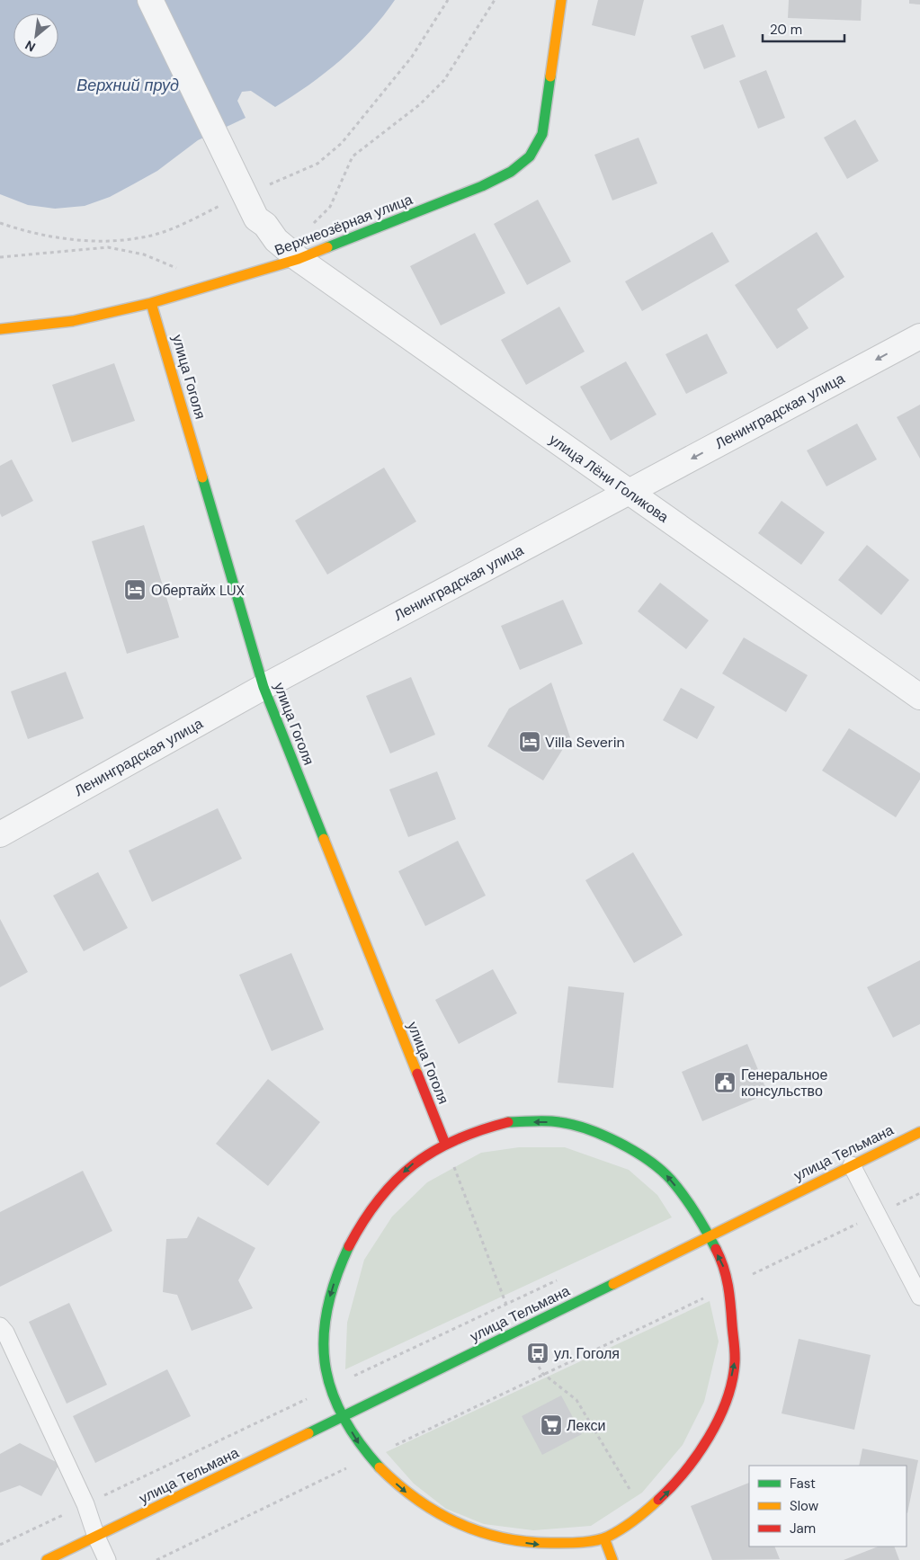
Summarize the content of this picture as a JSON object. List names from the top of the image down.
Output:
{
  "streets": {
    "street": [
      "Верхнеозёрная улица",
      "улица Гоголя",
      "Ленинградская улица",
      "улица Лёни Голикова",
      "улица Тельмана"
    ]
  },
  "crossings": [
    ["Верхнеозёрная улица", "улица Гоголя"],
    ["Верхнеозёрная улица", "улица Лёни Голикова"],
    ["улица Гоголя", "Ленинградская улица"],
    ["Ленинградская улица", "улица Лёни Голикова"]
  ],
  "water": ["Верхний пруд"],
  "places": {
    "hotel": ["Обертайх LUX", "Villa Severin"],
    "public building": ["Генеральное консульство"],
    "bus stop": ["ул. Гоголя"],
    "supermarket": ["Лекси"]
  },
  "legend": ["Fast", "Slow", "Jam"],
  "scale_bar": "20 m",
  "north": "bottom left"
}
